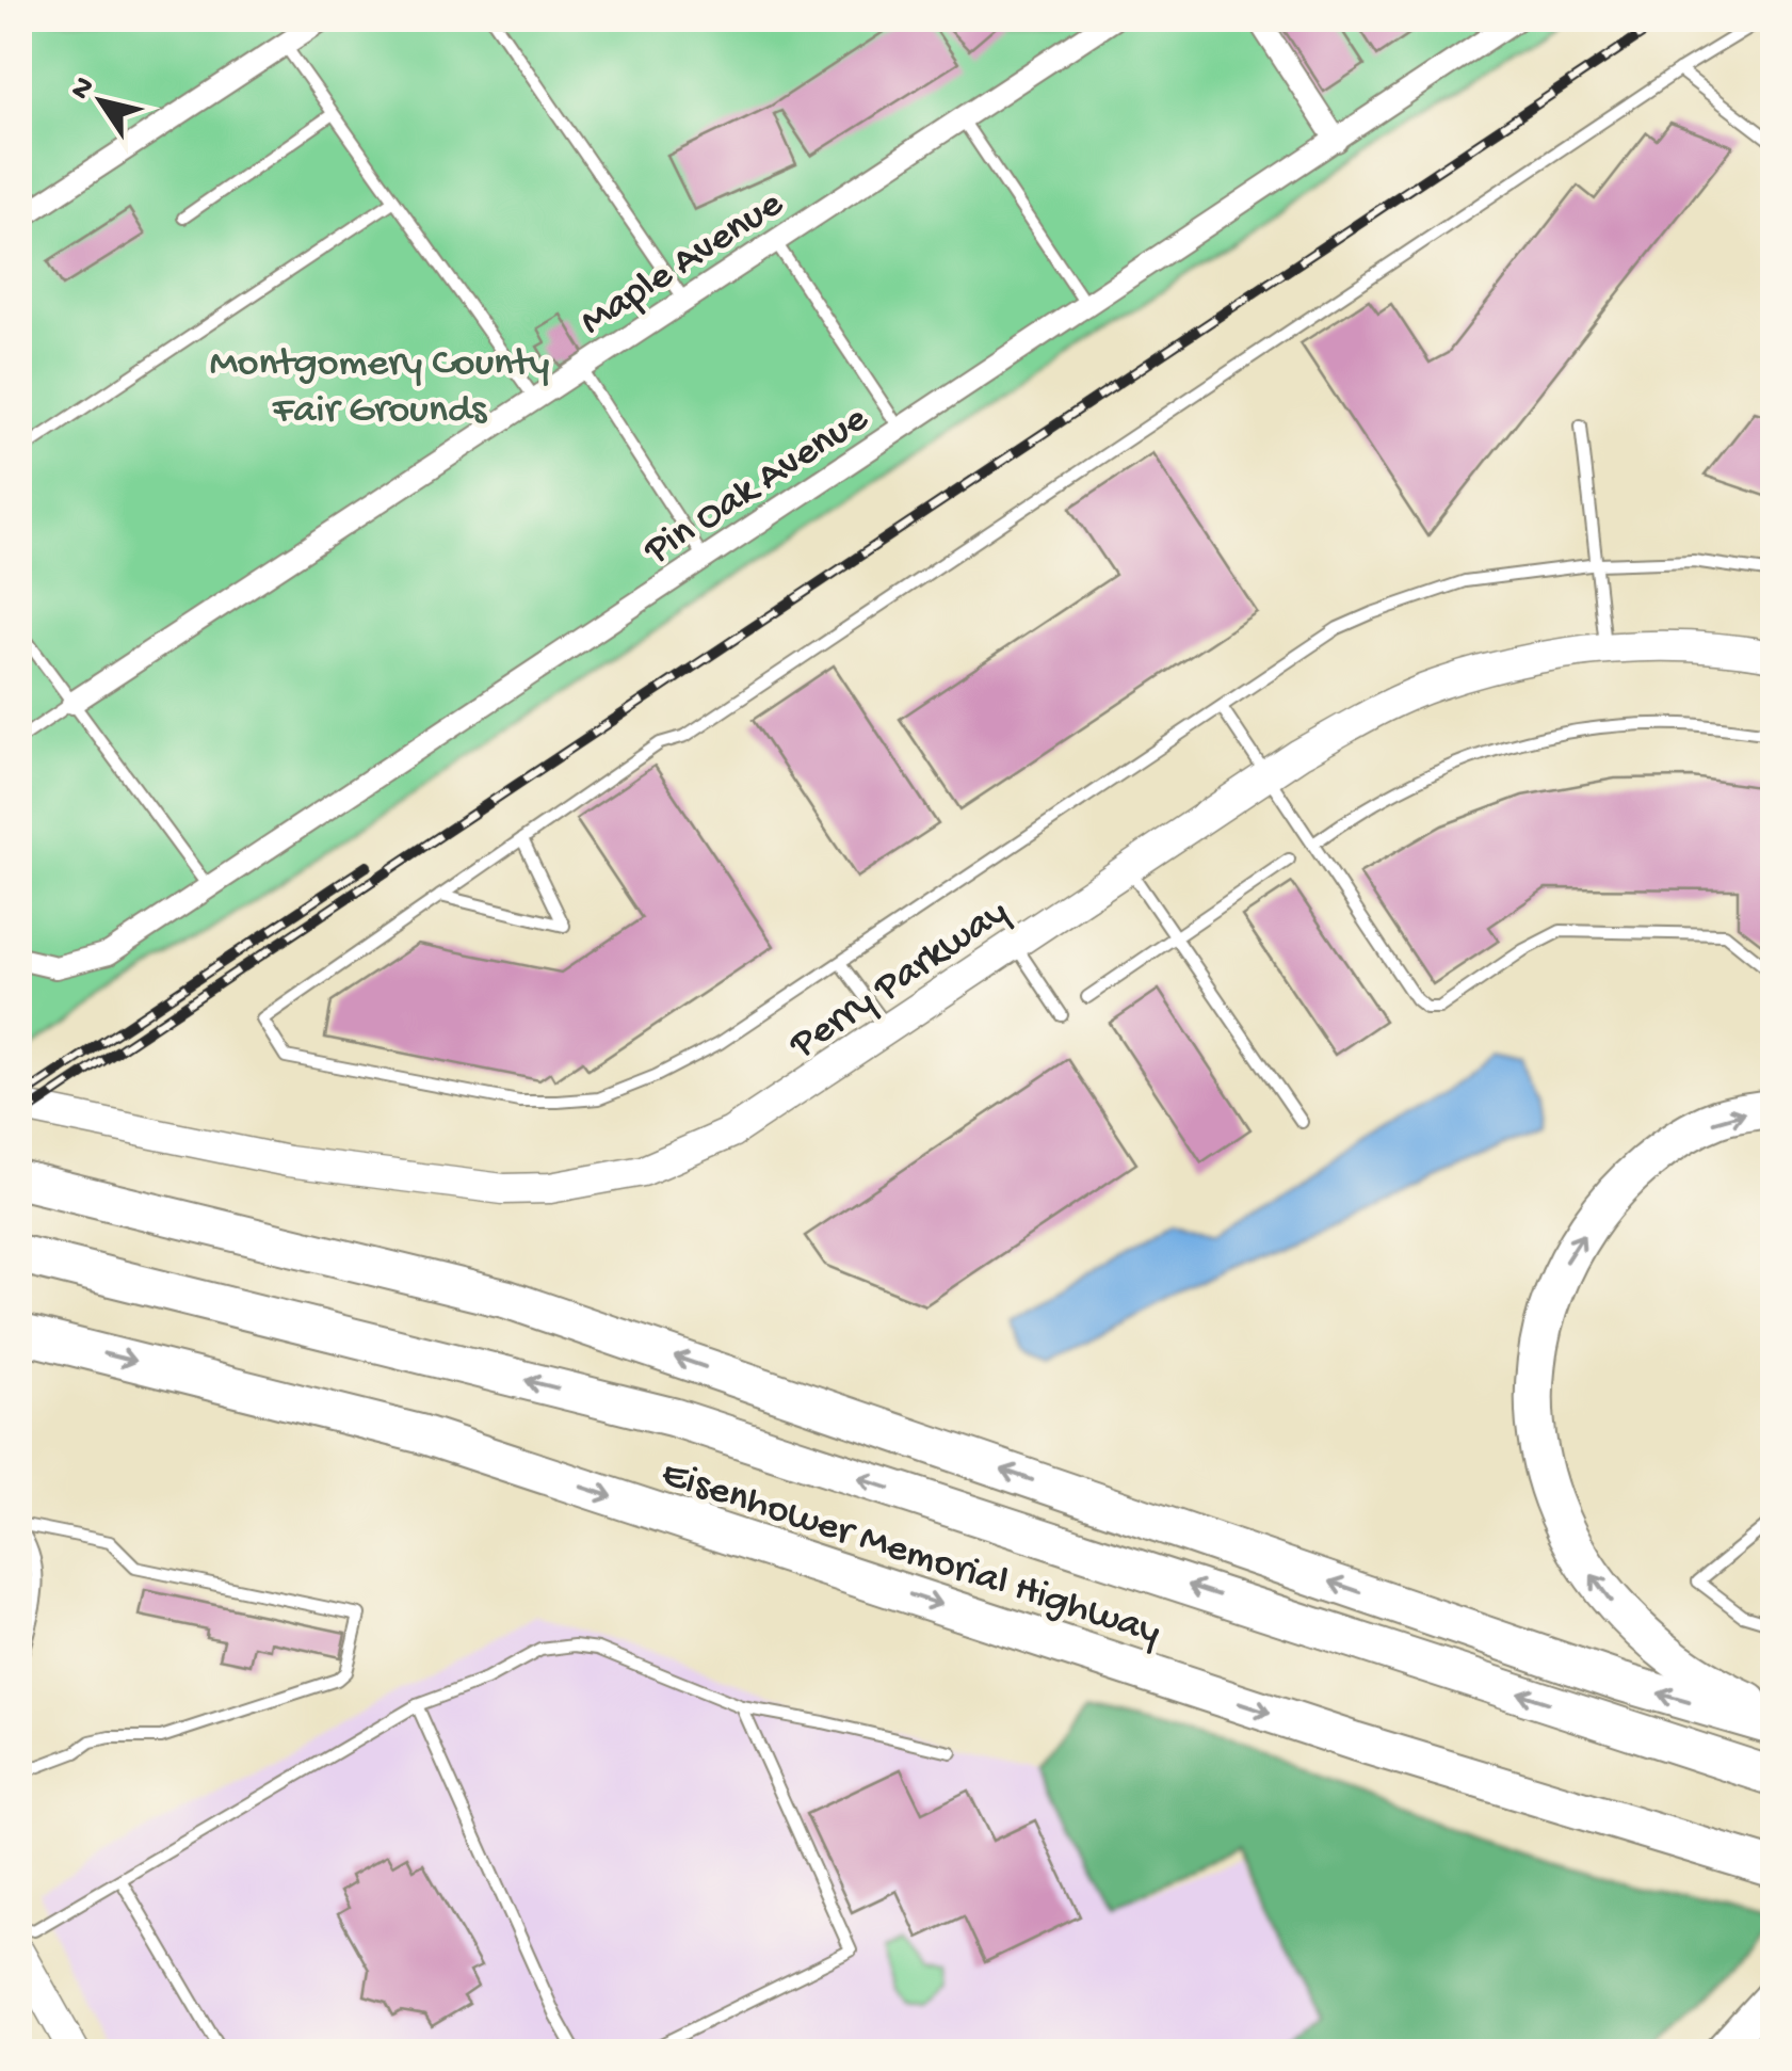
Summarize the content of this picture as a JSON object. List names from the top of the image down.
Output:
{
  "streets": {
    "highway": ["Eisenhower Memorial Highway"],
    "street": ["Maple Avenue", "Pin Oak Avenue", "Perry Parkway"]
  },
  "parks": ["Montgomery County Fair Grounds"],
  "north": "top left"
}
